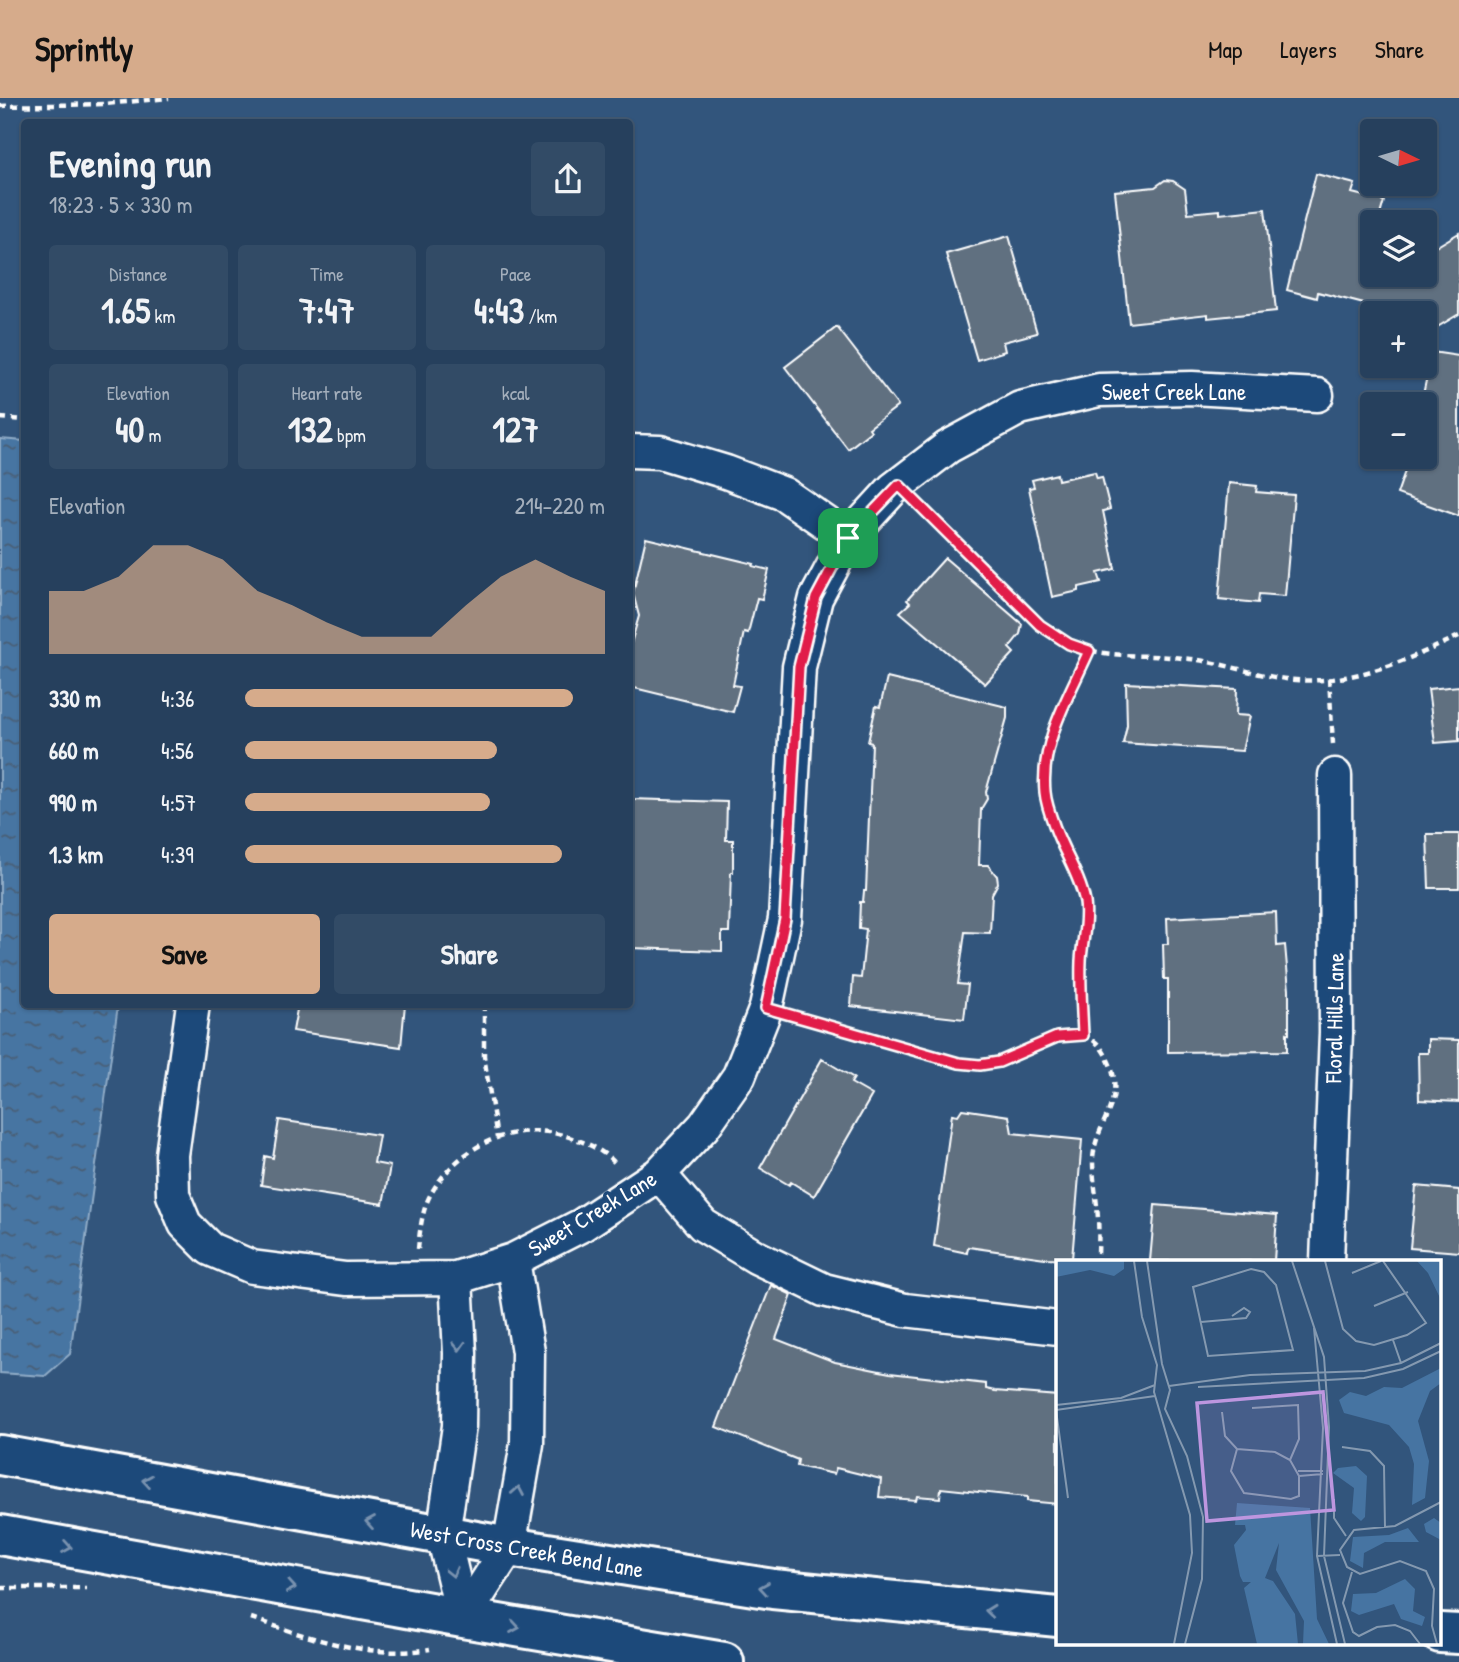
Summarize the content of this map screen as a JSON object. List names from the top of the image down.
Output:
{
  "streets": {
    "main road": ["West Cross Creek Bend Lane"],
    "street": ["Sweet Creek Lane", "Floral Hills Lane"]
  },
  "north": "right",
  "page": {
    "header": "Sprintly",
    "nav": ["Map", "Layers", "Share"],
    "map_buttons": ["+", "−"],
    "heading": ["Evening run", "18:23 · 5 × 330 m"],
    "stats": [
      ["Distance", "1.65 km"],
      ["Time", "7:47"],
      ["Pace", "4:43 /km"],
      ["Elevation", "40 m"],
      ["Heart rate", "132 bpm"],
      ["kcal", "127"]
    ],
    "chart": ["Elevation", "214–220 m"],
    "list": [
      {
        "name": "330 m",
        "note": "4:36"
      },
      {
        "name": "660 m",
        "note": "4:56"
      },
      {
        "name": "990 m",
        "note": "4:57"
      },
      {
        "name": "1.3 km",
        "note": "4:39"
      }
    ],
    "buttons": ["Save", "Share"]
  }
}
